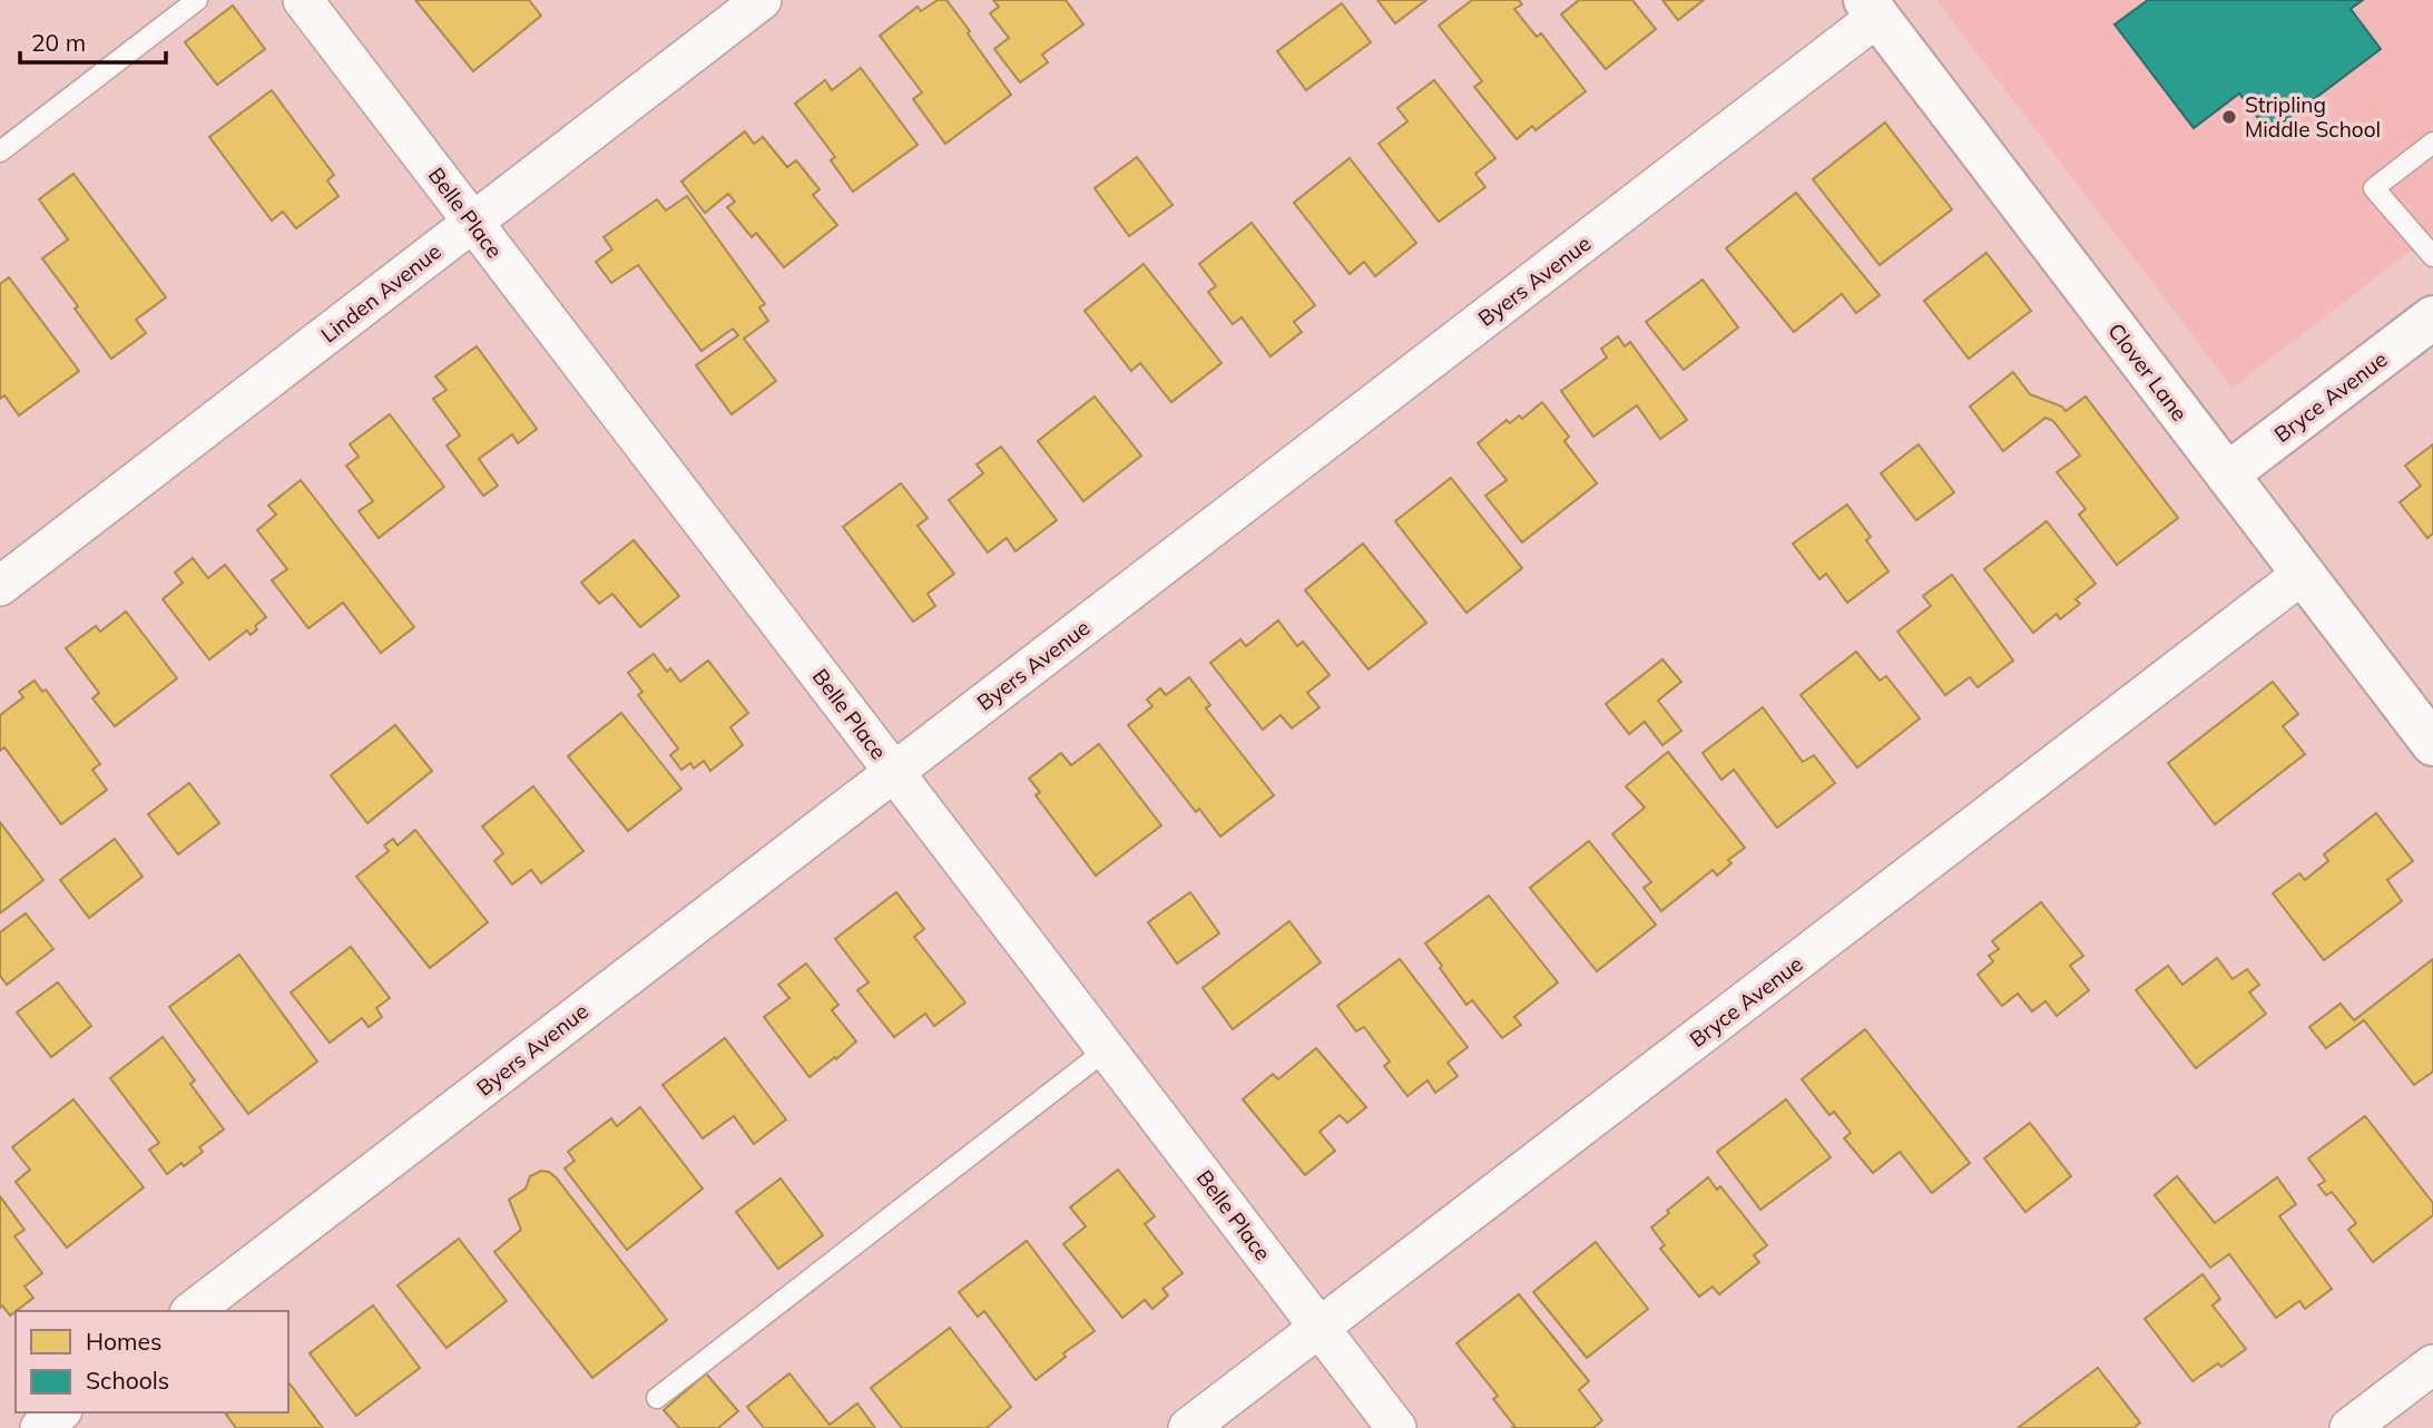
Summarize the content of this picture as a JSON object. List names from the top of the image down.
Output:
{
  "streets": {
    "street": [
      "Belle Place",
      "Byers Avenue",
      "Linden Avenue",
      "Clover Lane",
      "Bryce Avenue"
    ]
  },
  "crossings": [
    ["Belle Place", "Byers Avenue"],
    ["Belle Place", "Linden Avenue"],
    ["Belle Place", "Bryce Avenue"],
    ["Byers Avenue", "Clover Lane"],
    ["Clover Lane", "Bryce Avenue"]
  ],
  "places": ["Stripling Middle School"],
  "legend": ["Homes", "Schools"],
  "scale_bar": "20 m"
}
